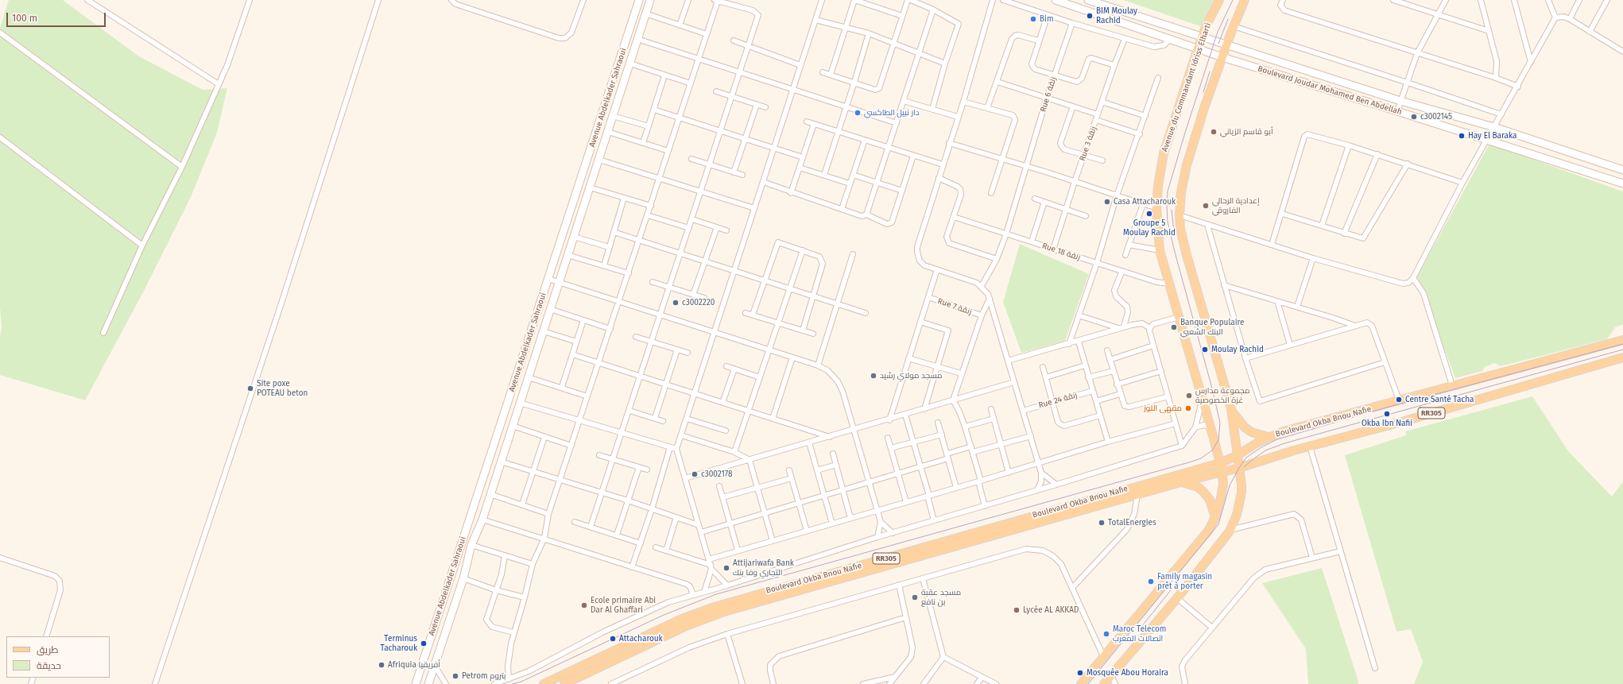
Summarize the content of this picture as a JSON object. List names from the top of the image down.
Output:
{
  "streets": {
    "main road": [
      "Avenue du Commandant Idriss Elharti",
      "Boulevard Joudar Mohamed Ben Abdellah",
      "Avenue Abdelkader Sahraoui",
      "RR305",
      "Boulevard Okba Bnou Nafie"
    ],
    "street": [
      "Rue 6 زنقة",
      "Rue 3 زنقة",
      "Rue 18 زنقة",
      "Rue 7 زنقة",
      "Rue 24 زنقة"
    ]
  },
  "crossings": [
    ["Avenue du Commandant Idriss Elharti", "Boulevard Joudar Mohamed Ben Abdellah"],
    ["Avenue du Commandant Idriss Elharti", "Rue 18 زنقة"],
    ["Avenue du Commandant Idriss Elharti", "Boulevard Okba Bnou Nafie"],
    ["Rue 6 زنقة", "Rue 18 زنقة"],
    ["Rue 3 زنقة", "Rue 18 زنقة"]
  ],
  "places": [
    "BIM Moulay Rachid",
    "Bim",
    "دار نبيل الطاكسي",
    "c3002145",
    "أبو قاسم الزياني",
    "Hay El Baraka",
    "Casa Attacharouk",
    "إعدادية الرحالي الفاروقي",
    "Groupe 5 Moulay Rachid",
    "c3002220",
    "Banque Populaire البنك الشعبي",
    "Moulay Rachid",
    "مسجد مولاي رشيد",
    "Site poxe POTEAU beton",
    "مجموعة مدارس غزة الخصوصية",
    "Centre Santé Tacha",
    "مقهى اللوز",
    "Okba Ibn Nafii",
    "c3002178",
    "TotalEnergies",
    "Attijariwafa Bank التجاري وفا بنك",
    "Family magasin prêt à porter",
    "مسجد عقبة بن نافع",
    "Ecole primaire Abi Dar Al Ghaffari",
    "Lycée AL AKKAD",
    "Maroc Telecom اتصالات المغرب",
    "Attacharouk",
    "Terminus Tacharouk",
    "Afriquia أفريقيا",
    "Mosquée Abou Horaira",
    "Petrom بتروم"
  ],
  "legend": ["طريق", "حديقة"],
  "scale_bar": "100 m"
}
